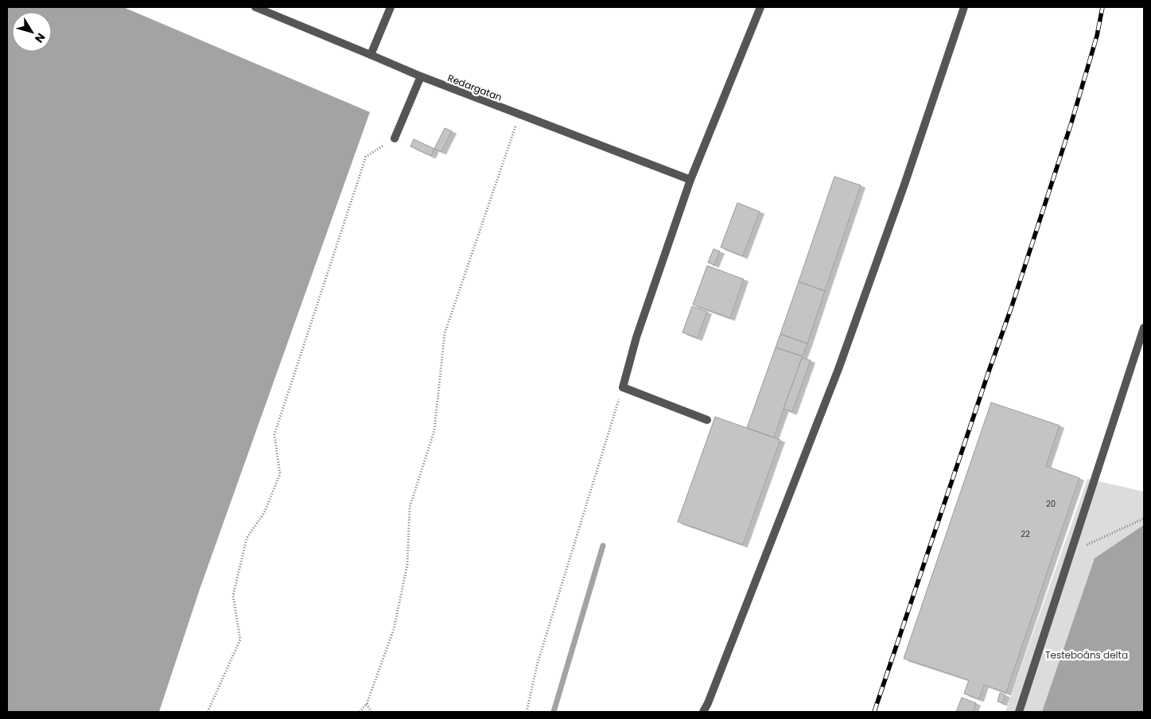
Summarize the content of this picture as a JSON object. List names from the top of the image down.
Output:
{
  "streets": {
    "street": ["Redargatan"]
  },
  "parks": ["Testeboåns delta"],
  "house_numbers": ["20", "22"],
  "north": "bottom right"
}
